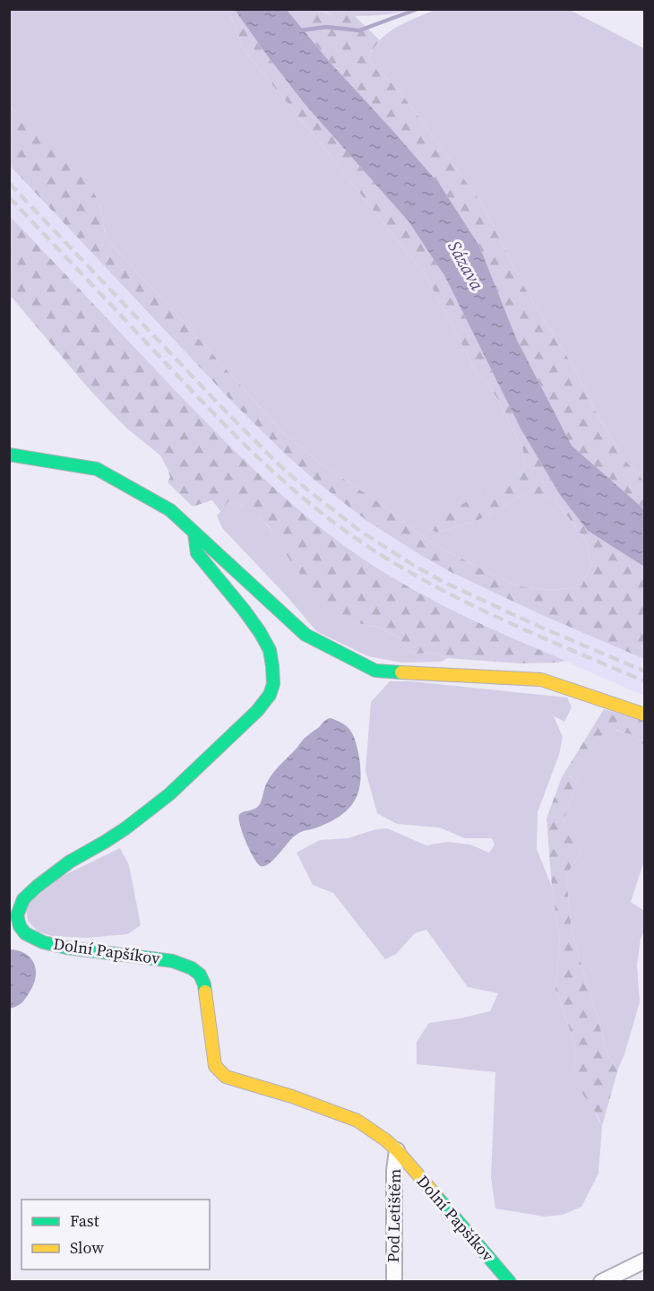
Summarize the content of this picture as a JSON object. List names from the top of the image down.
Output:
{
  "streets": {
    "street": ["Dolní Papšíkov", "Pod Letištěm"]
  },
  "crossings": [
    ["Dolní Papšíkov", "Pod Letištěm"]
  ],
  "water": ["Sázava"],
  "legend": ["Fast", "Slow"]
}
